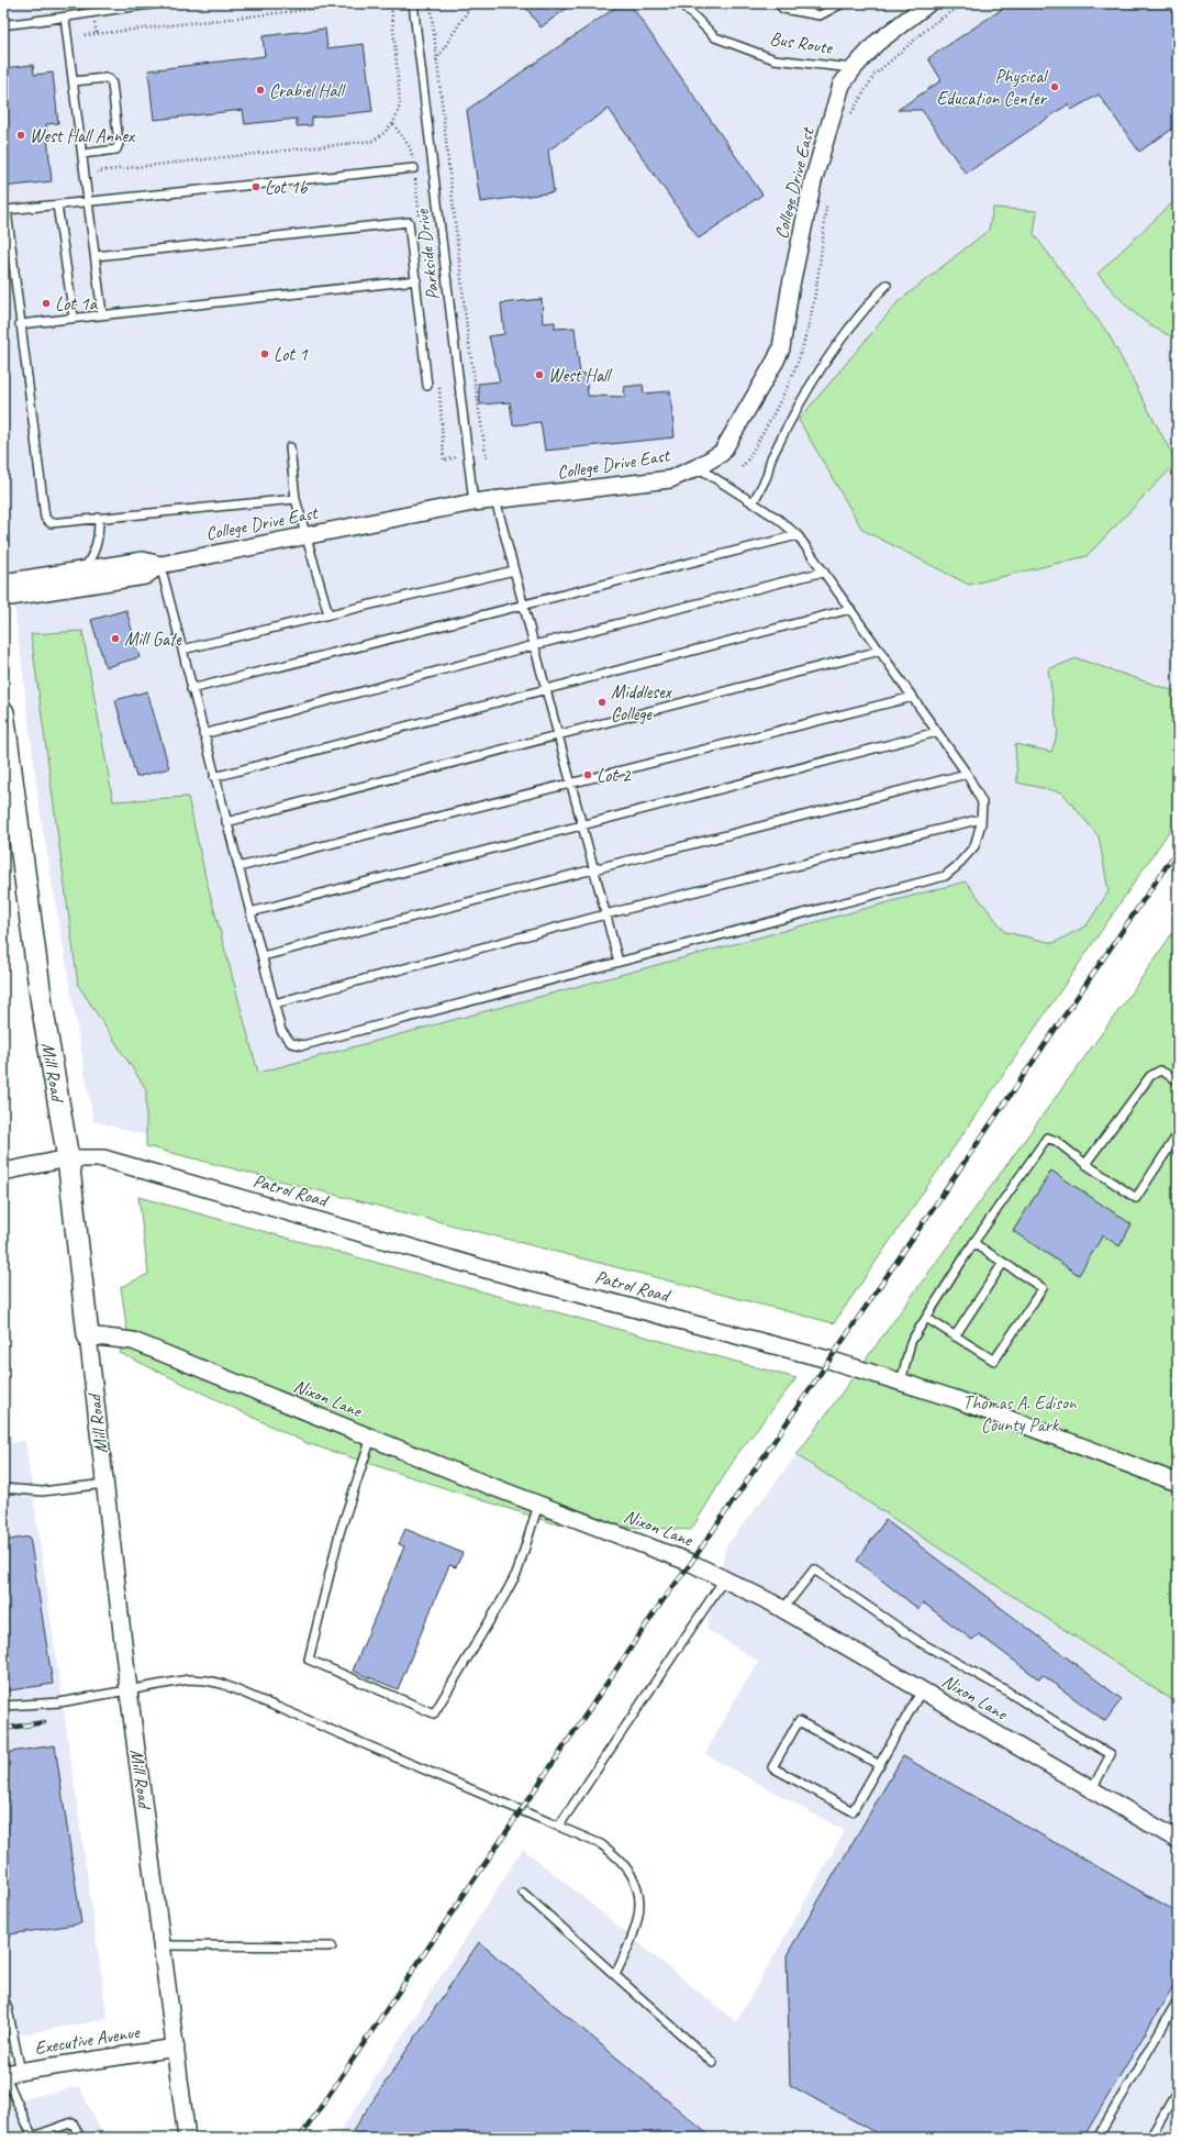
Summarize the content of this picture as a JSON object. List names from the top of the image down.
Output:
{
  "streets": {
    "street": [
      "College Drive East",
      "Mill Road",
      "Patrol Road",
      "Nixon Lane",
      "Executive Avenue"
    ],
    "lane": ["Bus Route", "Parkside Drive"]
  },
  "crossings": [
    ["Bus Route", "College Drive East"],
    ["College Drive East", "Parkside Drive"],
    ["Mill Road", "Patrol Road"],
    ["Mill Road", "Nixon Lane"],
    ["Mill Road", "Executive Avenue"]
  ],
  "parks": ["Thomas A. Edison County Park"],
  "places": [
    "Physical Education Center",
    "Crabiel Hall",
    "West Hall Annex",
    "Lot 1b",
    "Lot 1a",
    "Lot 1",
    "West Hall",
    "Mill Gate",
    "Middlesex College",
    "Lot 2"
  ]
}
